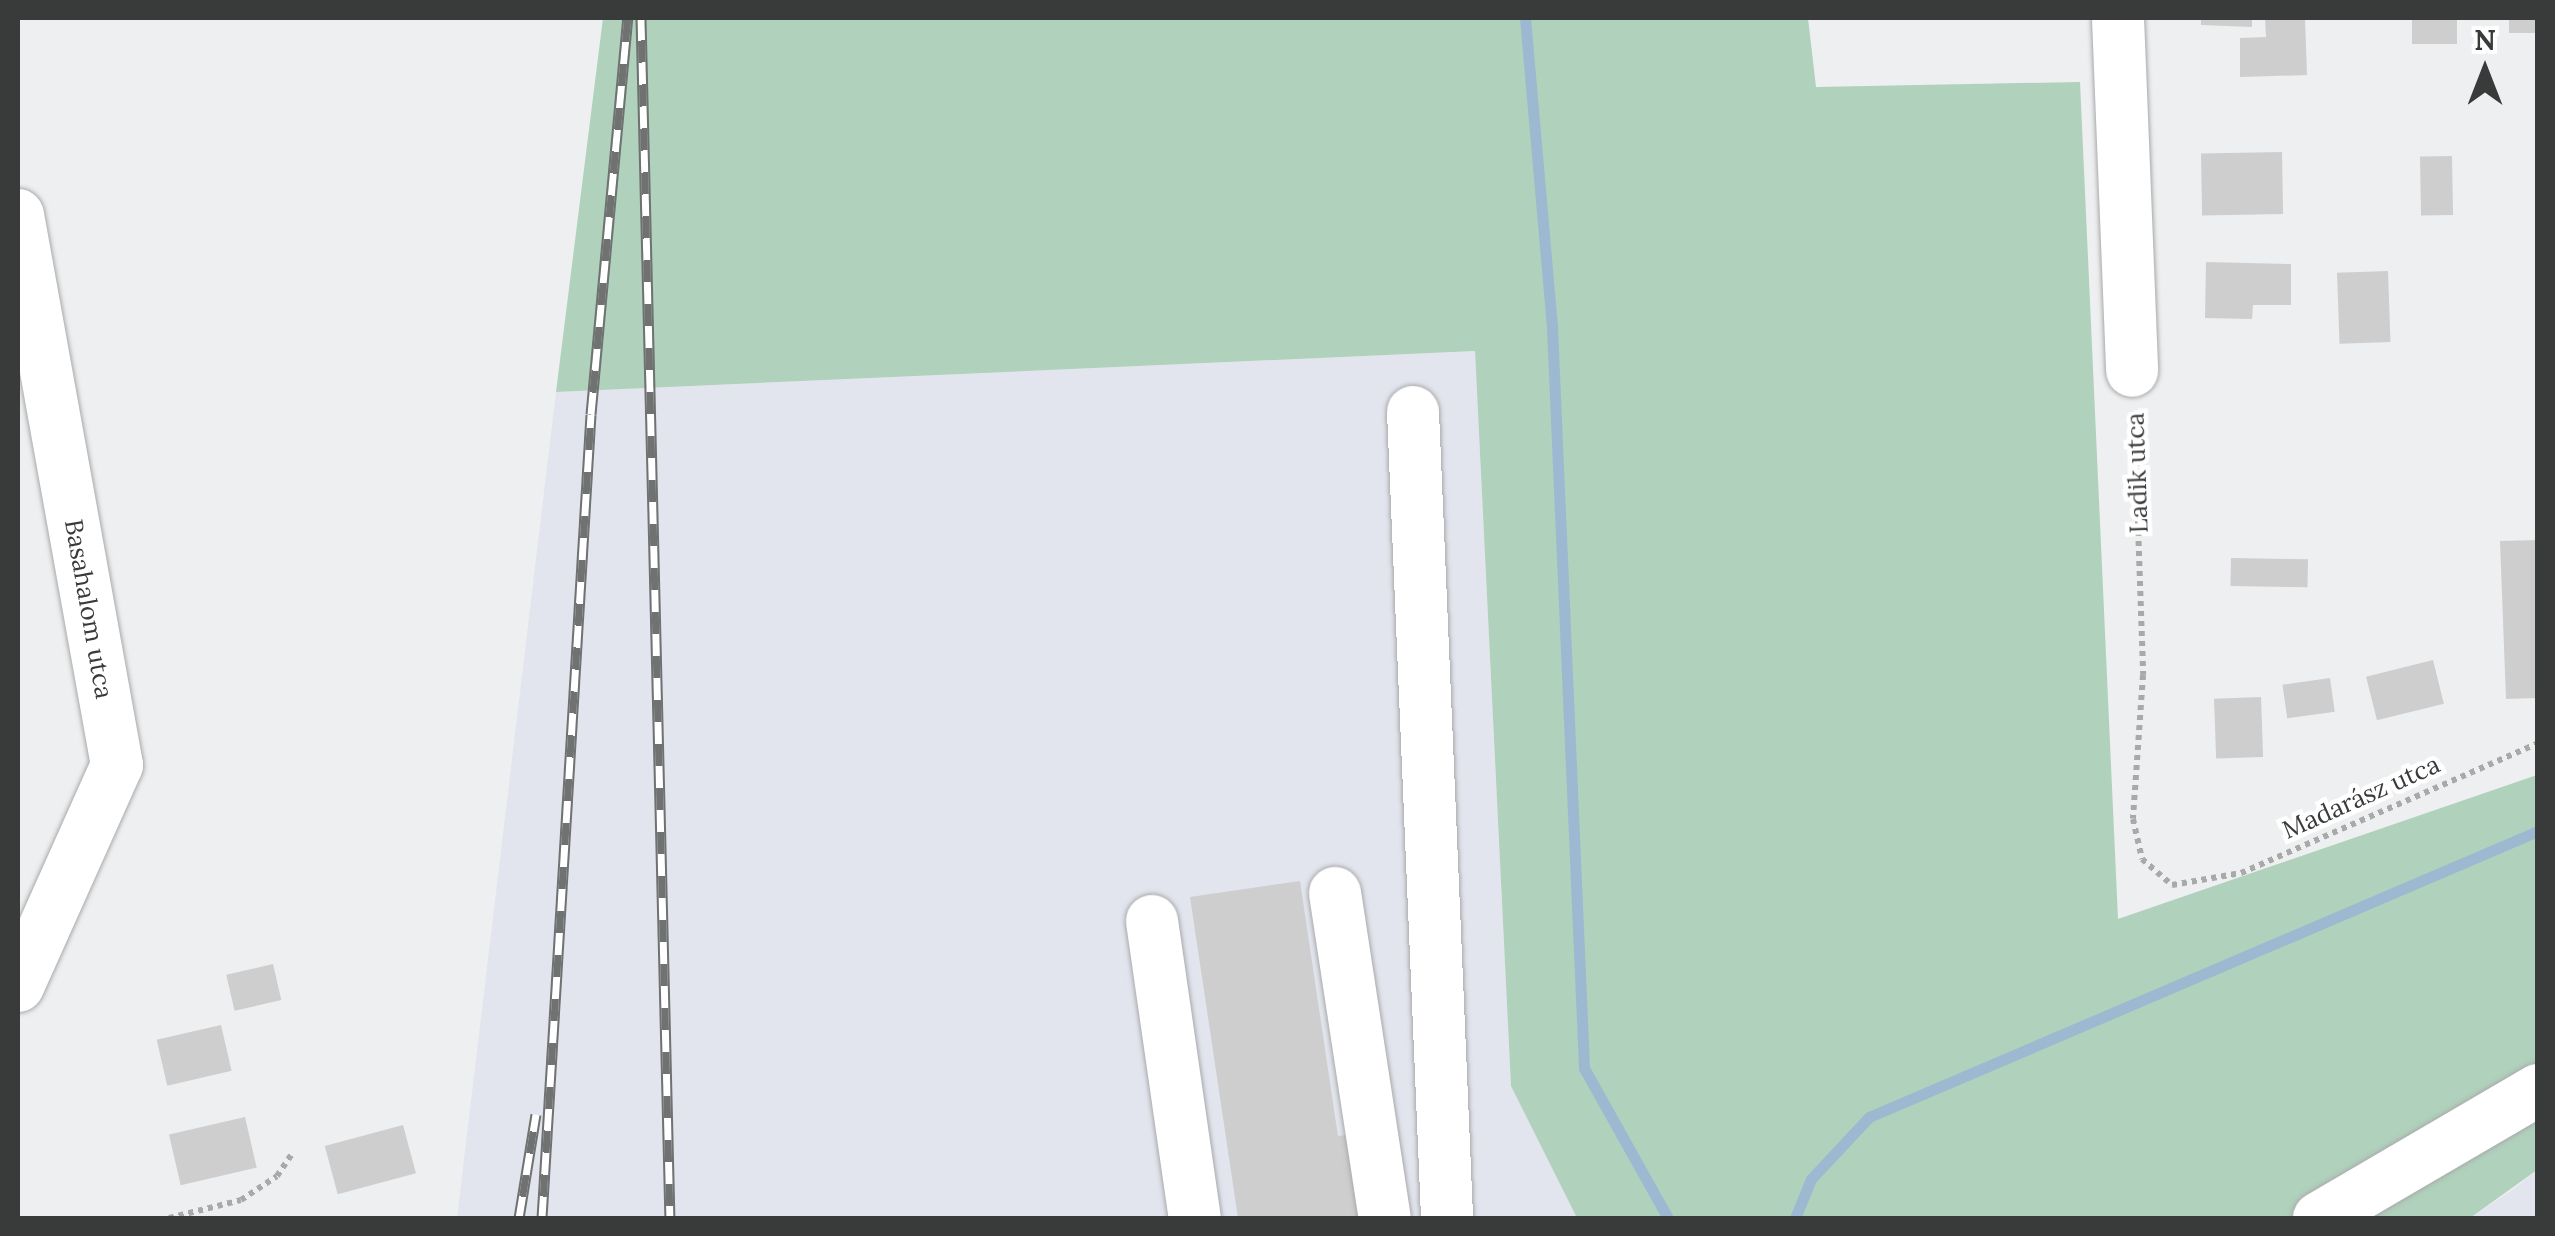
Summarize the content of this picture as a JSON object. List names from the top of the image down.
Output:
{
  "streets": {
    "street": ["Basahalom utca"],
    "path": ["Ladik utca", "Madarász utca"]
  },
  "crossings": [
    ["Ladik utca", "Madarász utca"]
  ],
  "north": "top"
}
